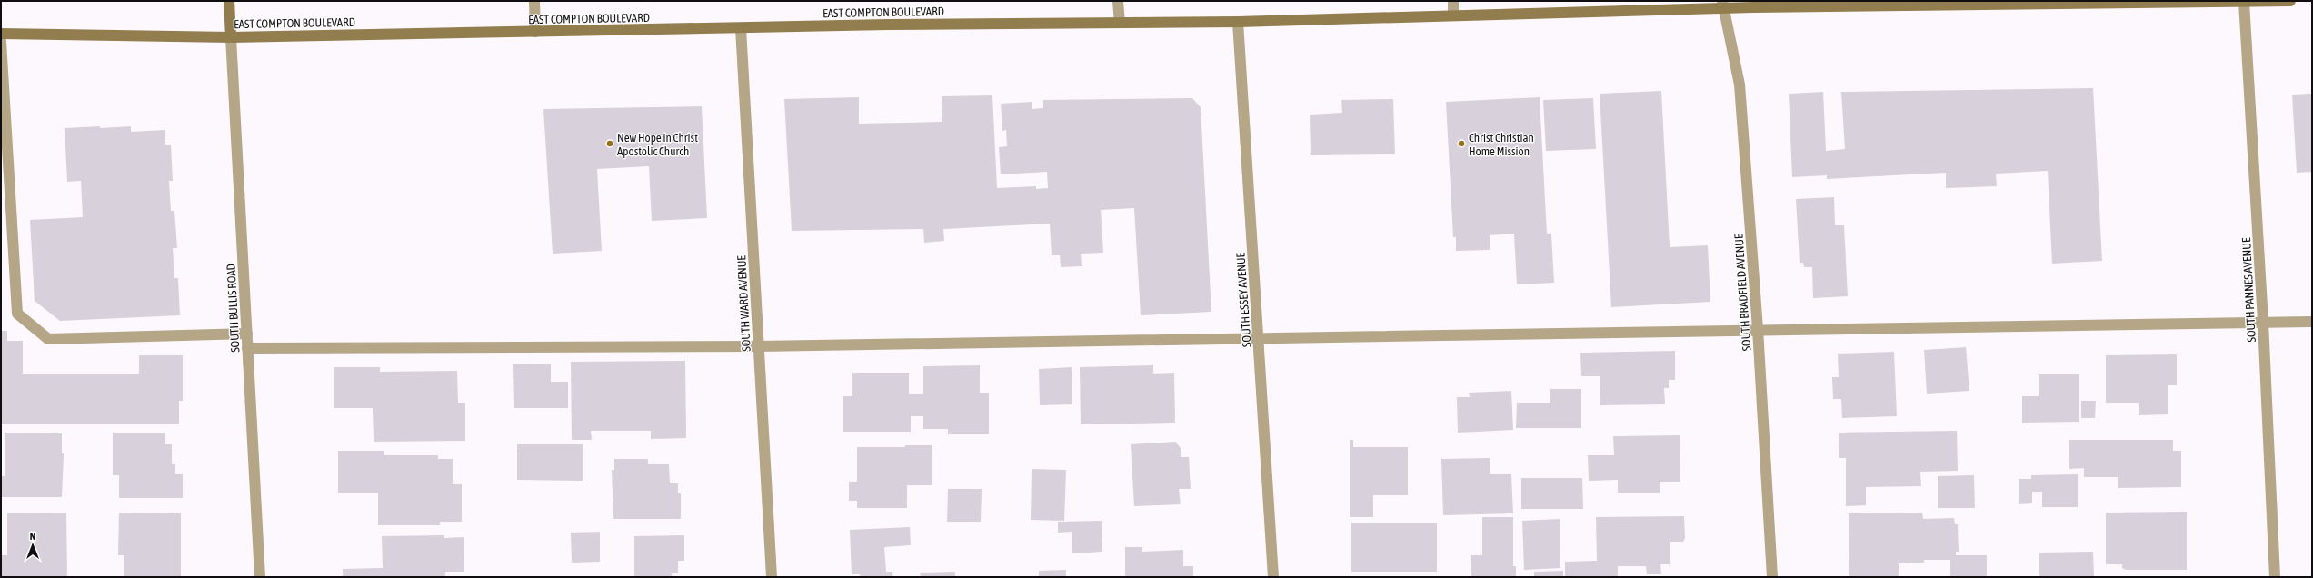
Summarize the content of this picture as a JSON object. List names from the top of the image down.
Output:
{
  "streets": {
    "main road": ["EAST COMPTON BOULEVARD"],
    "street": [
      "SOUTH PANNES AVENUE",
      "SOUTH BRADFIELD AVENUE",
      "SOUTH ESSEY AVENUE",
      "SOUTH WARD AVENUE",
      "SOUTH BULLIS ROAD"
    ]
  },
  "crossings": [
    ["EAST COMPTON BOULEVARD", "SOUTH PANNES AVENUE"],
    ["EAST COMPTON BOULEVARD", "SOUTH BRADFIELD AVENUE"],
    ["EAST COMPTON BOULEVARD", "SOUTH ESSEY AVENUE"],
    ["EAST COMPTON BOULEVARD", "SOUTH WARD AVENUE"],
    ["EAST COMPTON BOULEVARD", "SOUTH BULLIS ROAD"]
  ],
  "places": ["New Hope in Christ Apostolic Church", "Christ Christian Home Mission"],
  "north": "top"
}
